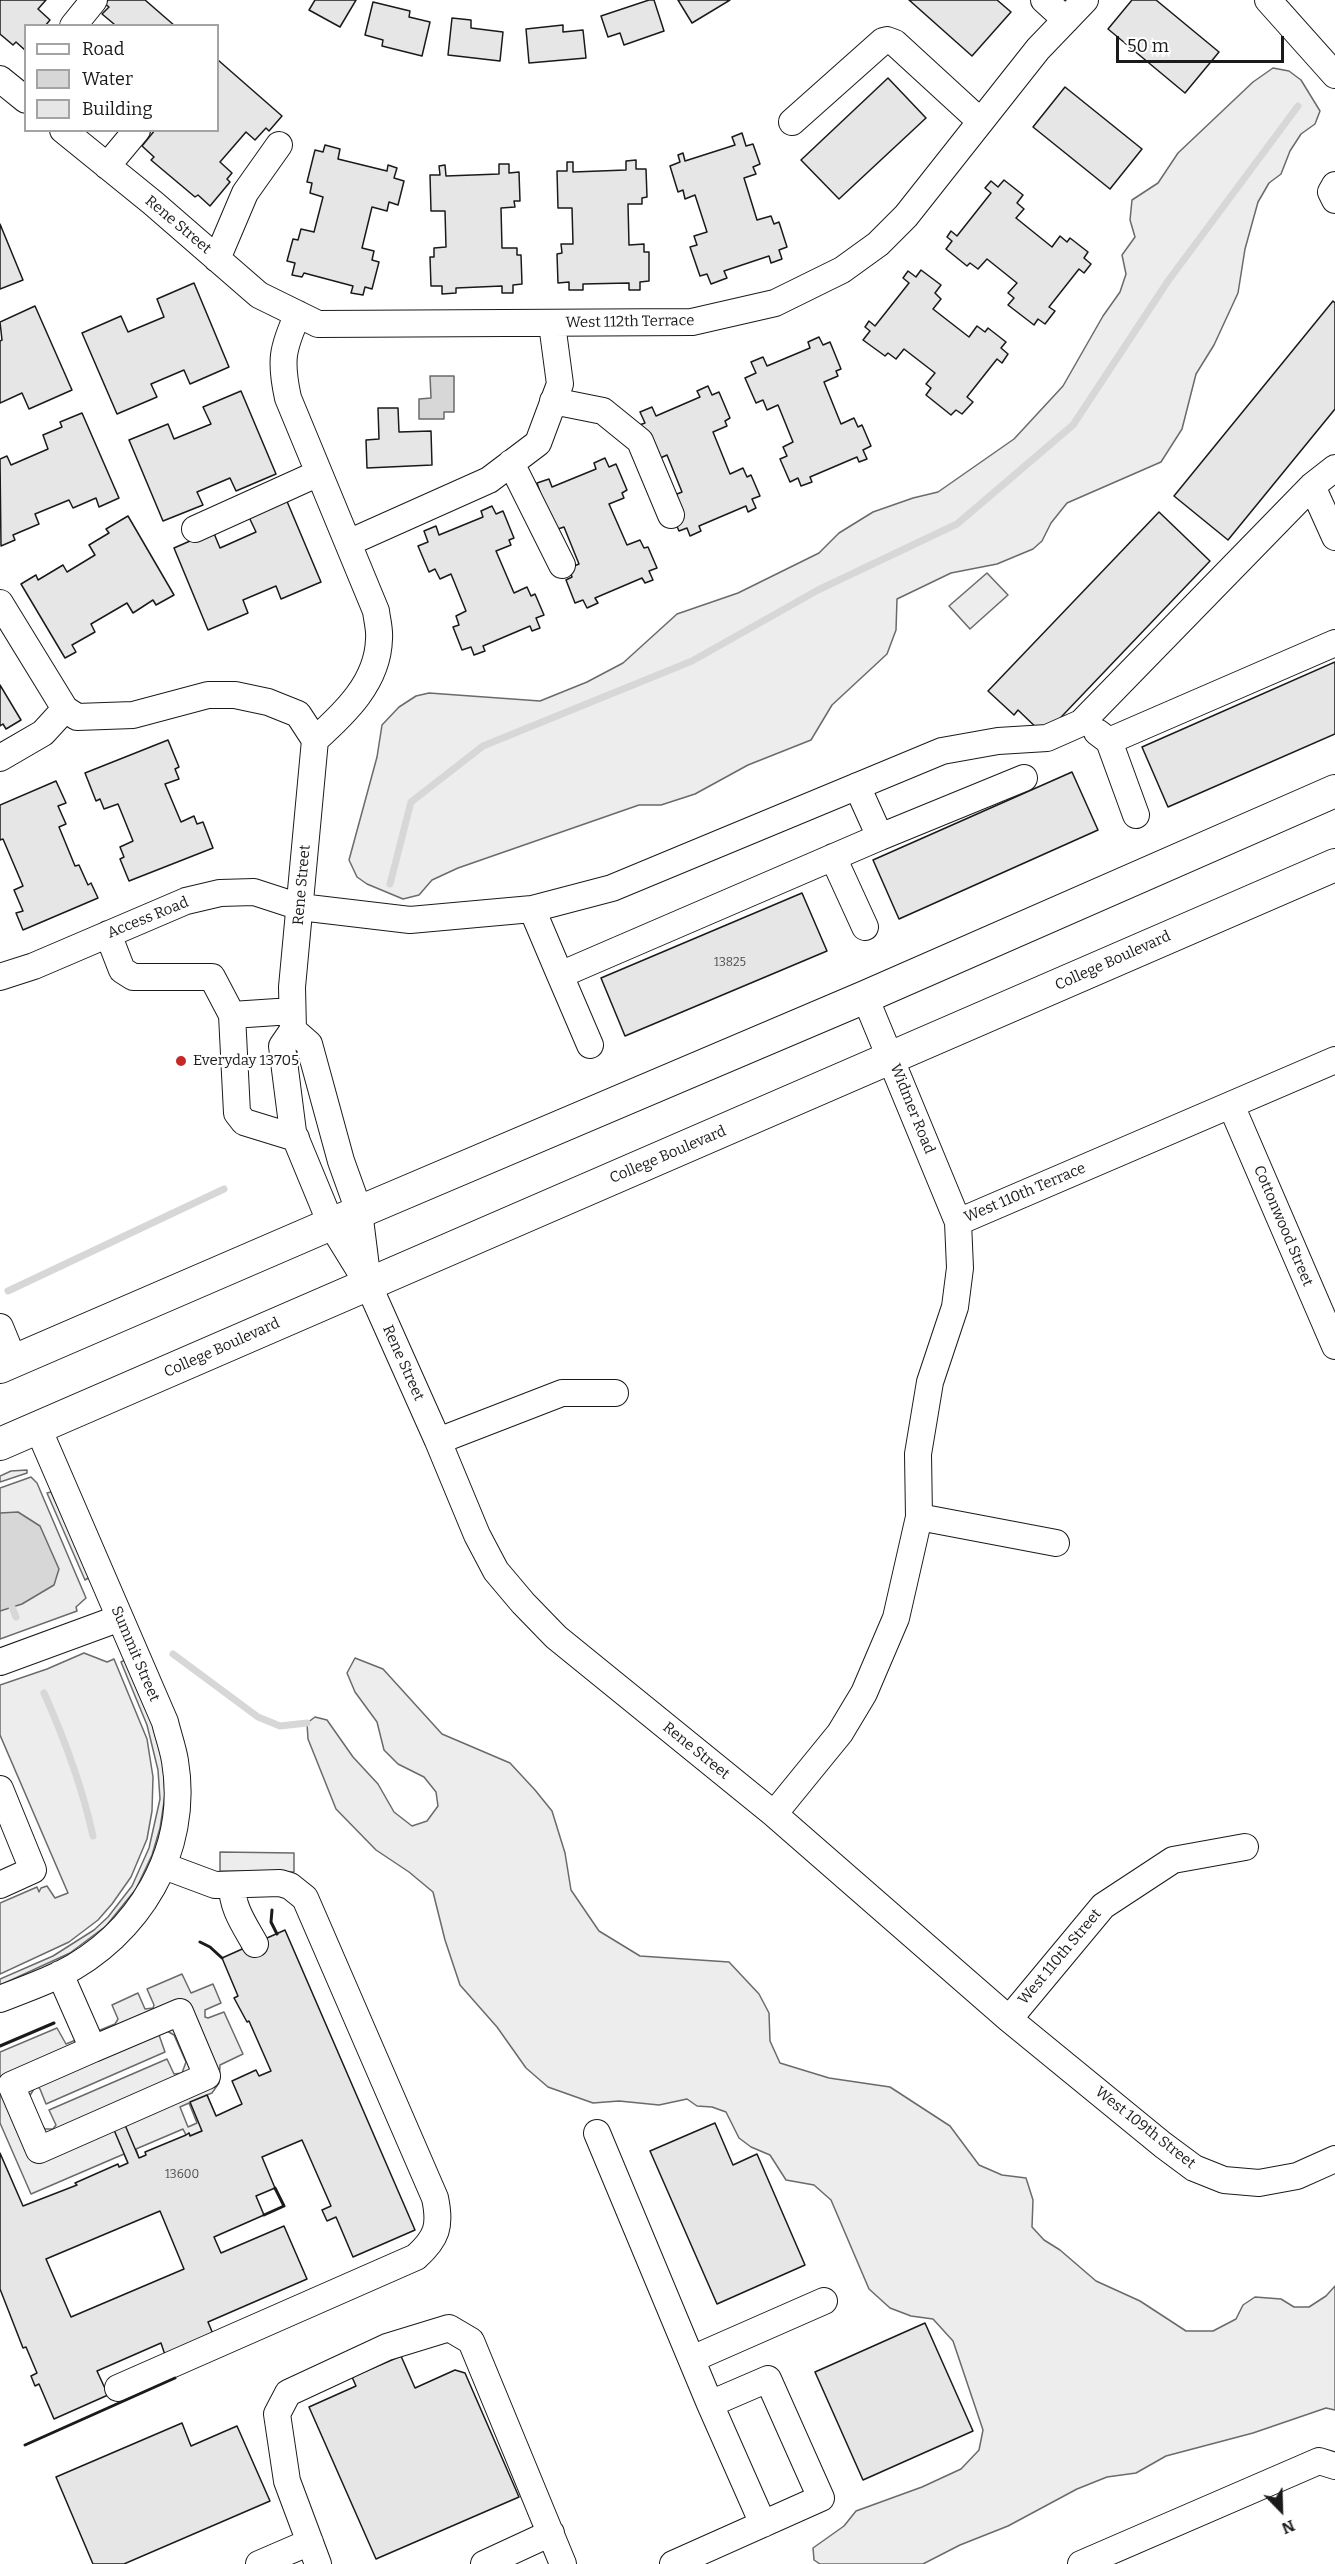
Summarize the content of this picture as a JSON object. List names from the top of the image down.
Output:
{
  "streets": {
    "main road": ["College Boulevard"],
    "street": [
      "Rene Street",
      "West 112th Terrace",
      "Access Road",
      "Widmer Road",
      "West 110th Terrace",
      "Cottonwood Street",
      "Summit Street",
      "West 110th Street",
      "West 109th Street"
    ]
  },
  "crossings": [
    ["Rene Street", "West 112th Terrace"],
    ["Rene Street", "Access Road"],
    ["Rene Street", "College Boulevard"],
    ["Rene Street", "West 110th Terrace"],
    ["Rene Street", "West 110th Street"],
    ["Rene Street", "West 109th Street"],
    ["College Boulevard", "Widmer Road"],
    ["College Boulevard", "Summit Street"],
    ["Widmer Road", "West 110th Terrace"],
    ["West 110th Terrace", "Cottonwood Street"],
    ["West 110th Street", "West 109th Street"]
  ],
  "places": ["Everyday 13705"],
  "house_numbers": ["13825", "13600"],
  "legend": ["Road", "Water", "Building"],
  "scale_bar": "50 m",
  "north": "bottom right"
}
